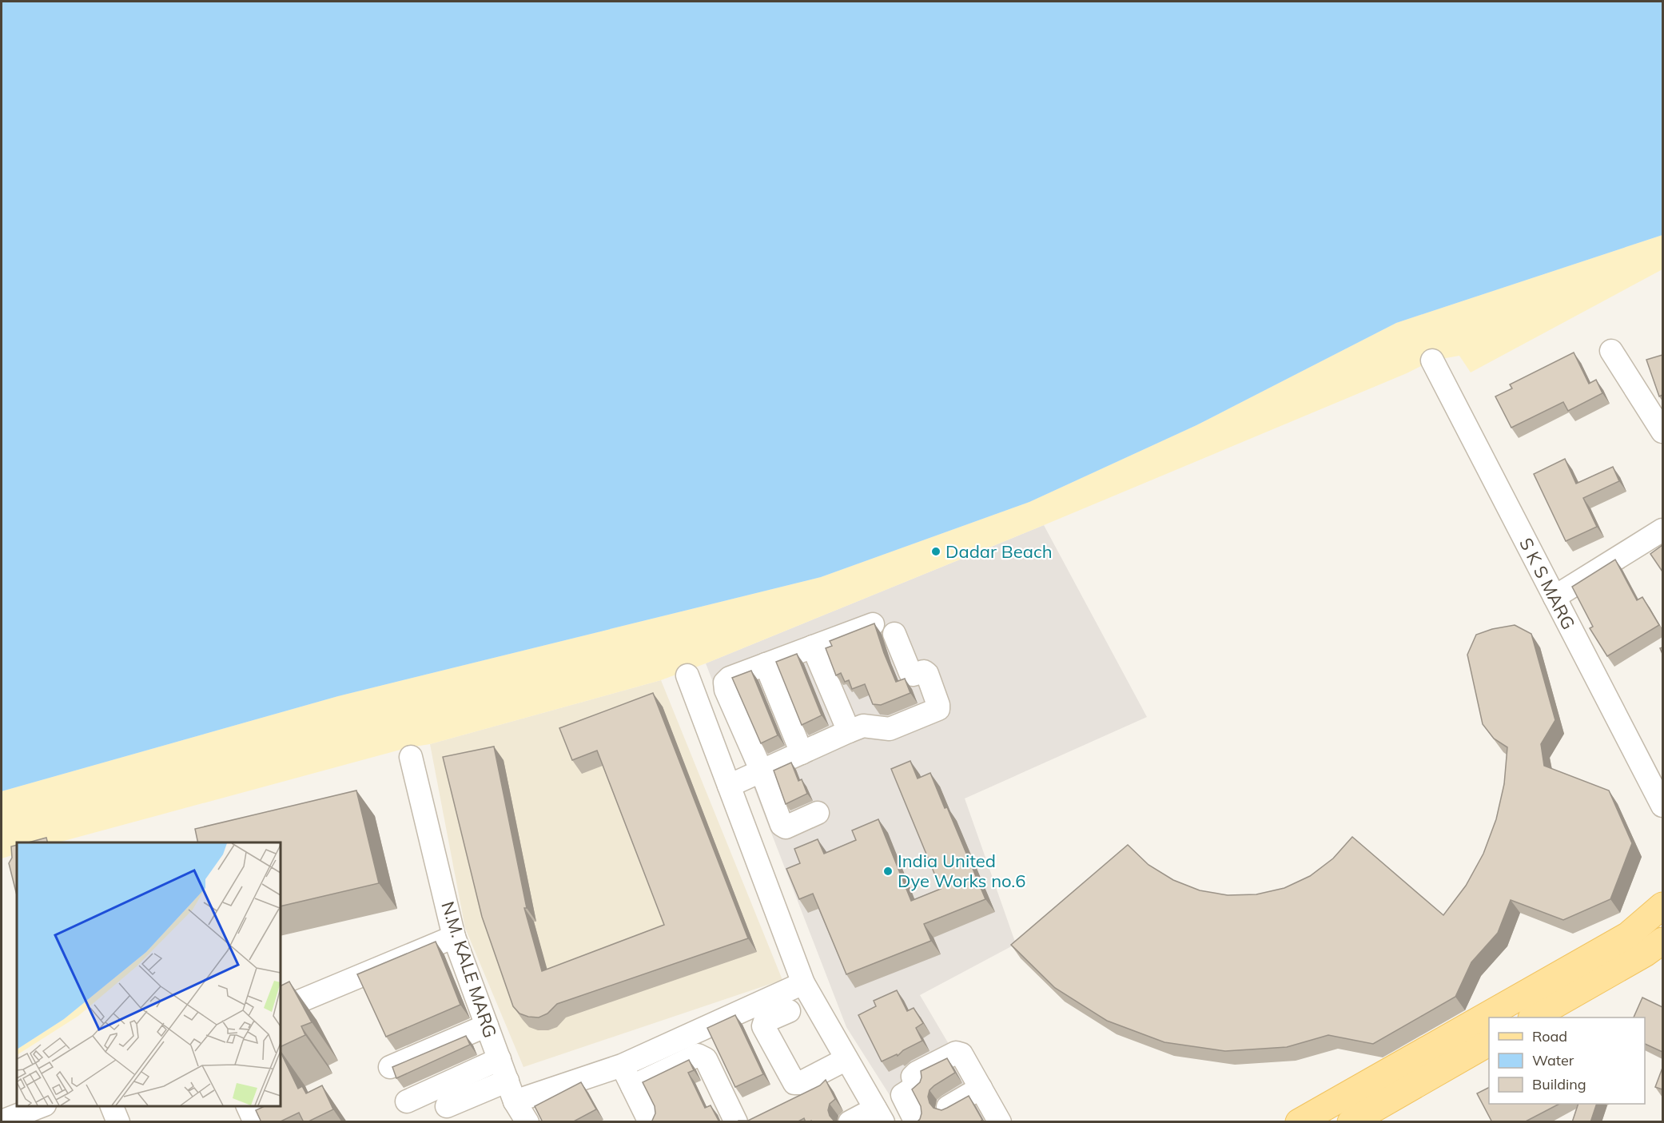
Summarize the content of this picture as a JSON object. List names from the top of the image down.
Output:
{
  "streets": {
    "street": ["S K S MARG", "N.M. KALE MARG"]
  },
  "places": ["Dadar Beach", "India United Dye Works no.6"],
  "legend": ["Road", "Water", "Building"]
}
